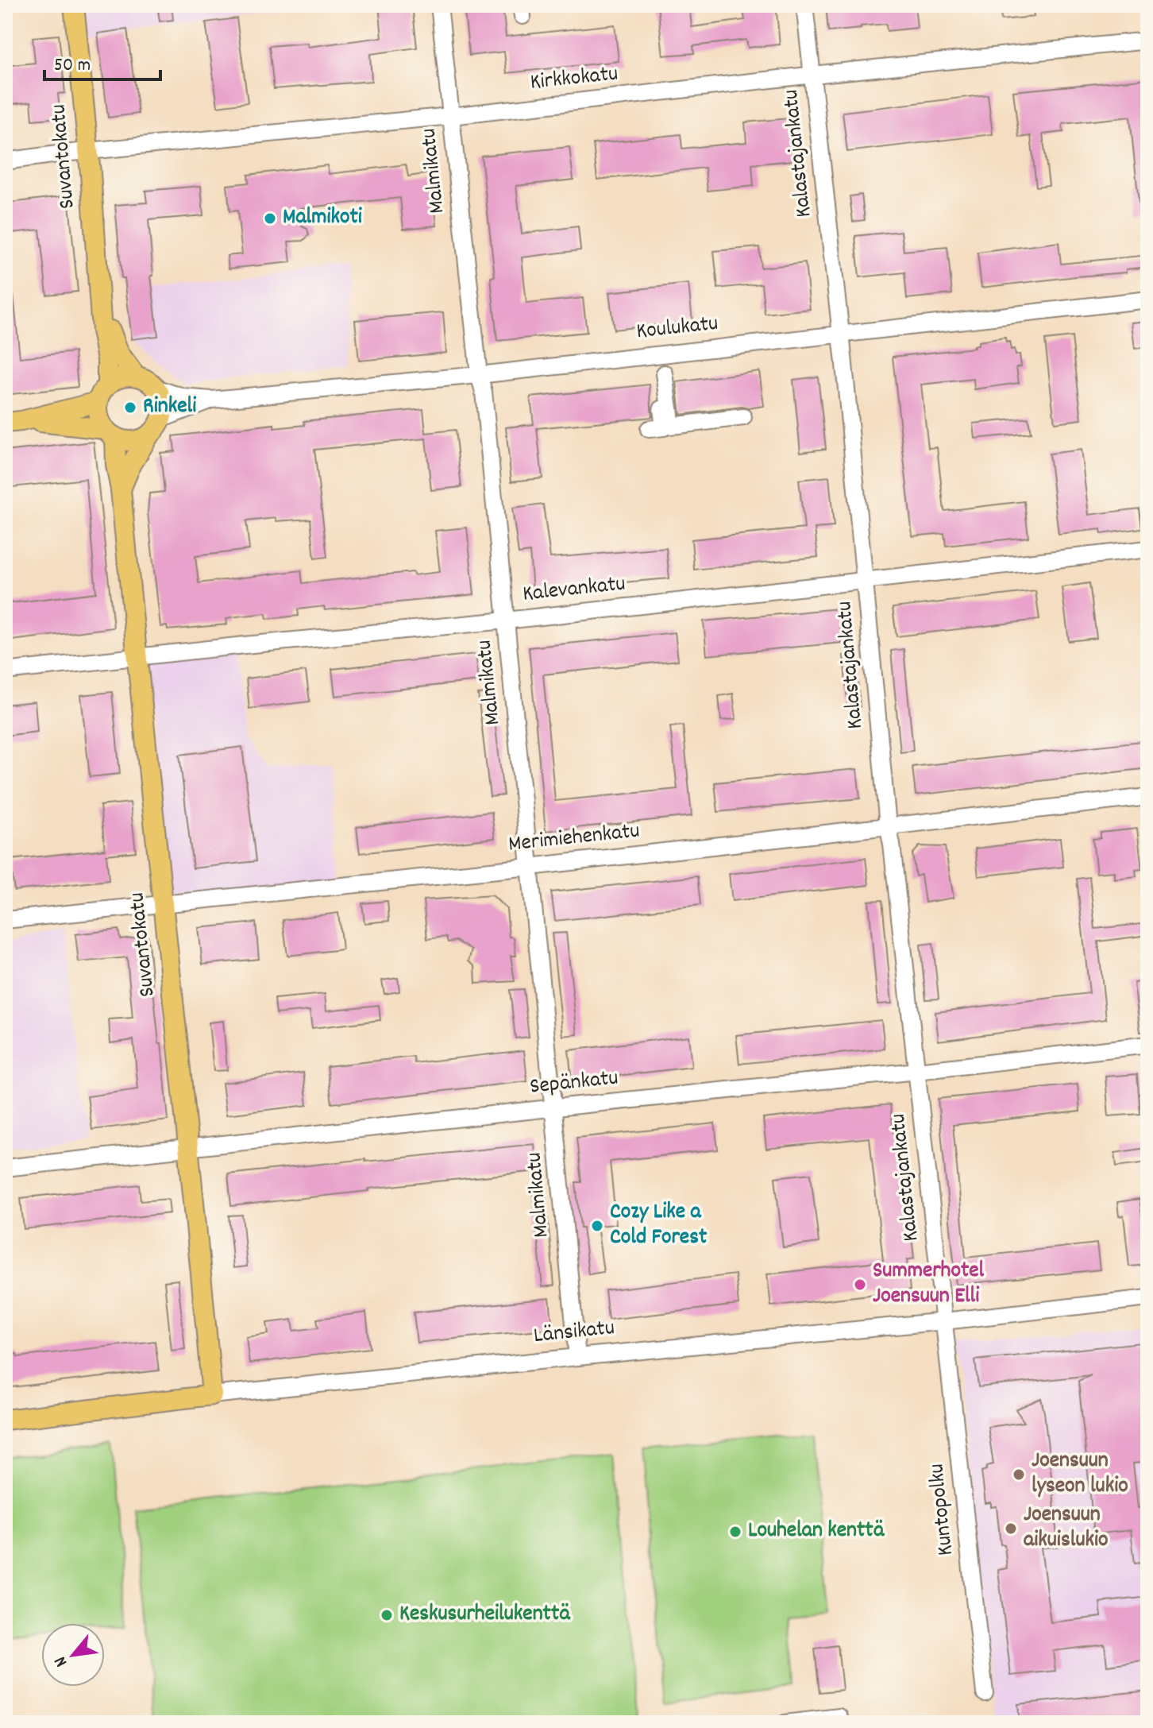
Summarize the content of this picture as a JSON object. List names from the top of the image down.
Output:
{
  "streets": {
    "main road": ["Suvantokatu", "Länsikatu"],
    "street": [
      "Kirkkokatu",
      "Kalastajankatu",
      "Malmikatu",
      "Koulukatu",
      "Kalevankatu",
      "Merimiehenkatu",
      "Sepänkatu",
      "Kuntopolku"
    ]
  },
  "crossings": [
    ["Kirkkokatu", "Kalastajankatu"],
    ["Kirkkokatu", "Suvantokatu"],
    ["Kirkkokatu", "Malmikatu"],
    ["Kalastajankatu", "Koulukatu"],
    ["Kalastajankatu", "Kalevankatu"],
    ["Kalastajankatu", "Merimiehenkatu"],
    ["Kalastajankatu", "Sepänkatu"],
    ["Kalastajankatu", "Länsikatu"],
    ["Kalastajankatu", "Kuntopolku"],
    ["Suvantokatu", "Koulukatu"],
    ["Suvantokatu", "Kalevankatu"],
    ["Suvantokatu", "Merimiehenkatu"],
    ["Suvantokatu", "Sepänkatu"],
    ["Suvantokatu", "Länsikatu"],
    ["Malmikatu", "Koulukatu"],
    ["Malmikatu", "Kalevankatu"],
    ["Malmikatu", "Merimiehenkatu"],
    ["Malmikatu", "Sepänkatu"],
    ["Malmikatu", "Länsikatu"],
    ["Länsikatu", "Kuntopolku"]
  ],
  "places": [
    "Malmikoti",
    "Rinkeli",
    "Cozy Like a Cold Forest",
    "Summerhotel Joensuun Elli",
    "Joensuun lyseon lukio",
    "Joensuun aikuislukio",
    "Louhelan kenttä",
    "Keskusurheilukenttä"
  ],
  "scale_bar": "50 m",
  "north": "bottom left"
}
